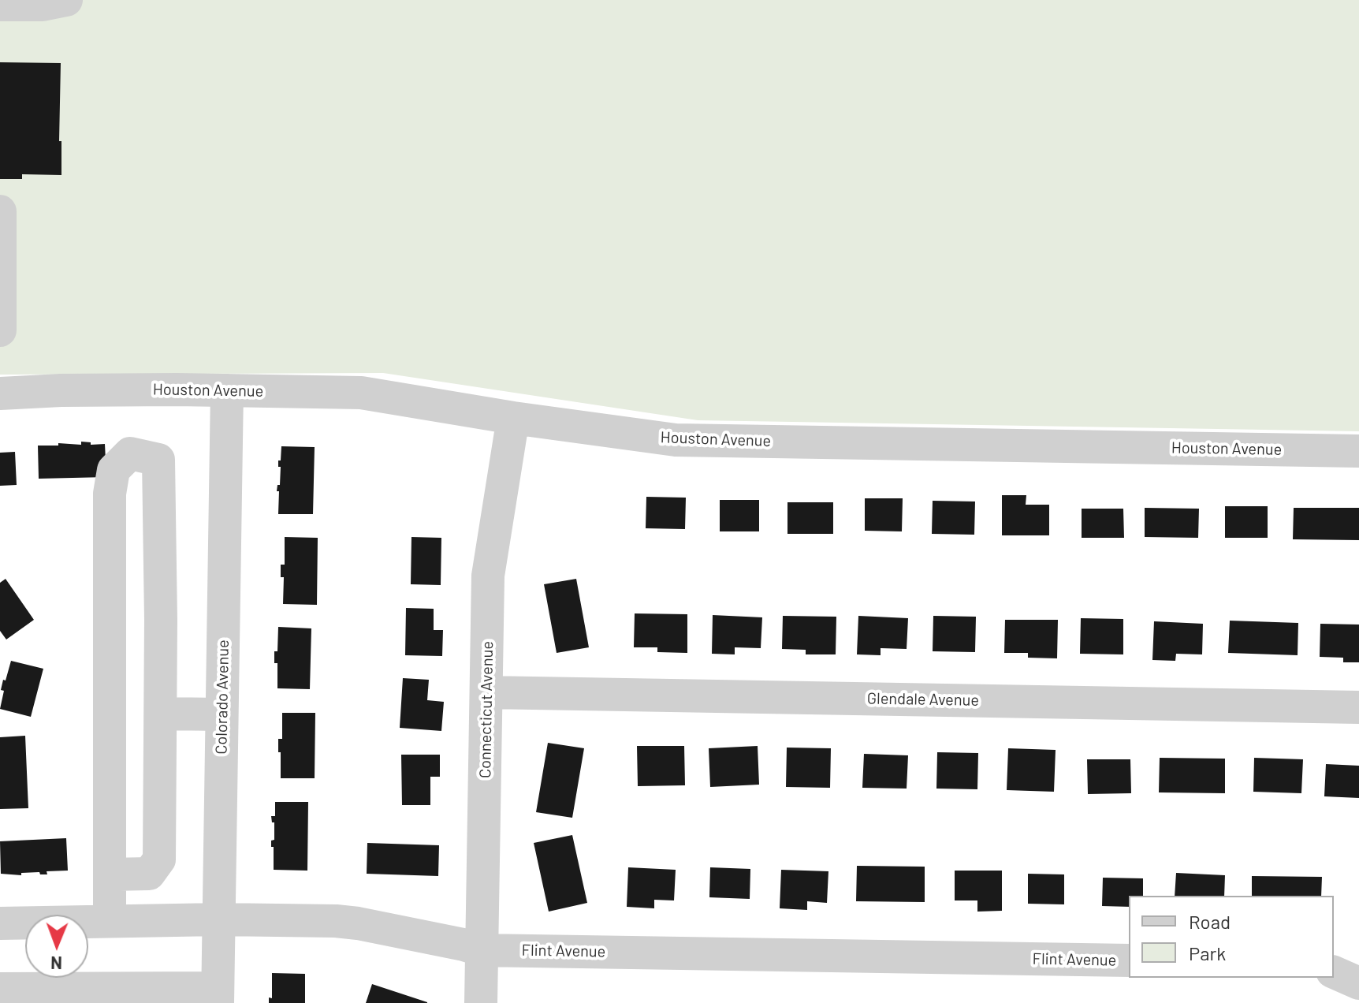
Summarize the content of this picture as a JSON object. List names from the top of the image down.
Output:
{
  "streets": {
    "street": [
      "Houston Avenue",
      "Colorado Avenue",
      "Glendale Avenue",
      "Connecticut Avenue",
      "Flint Avenue"
    ]
  },
  "crossings": [
    ["Houston Avenue", "Colorado Avenue"],
    ["Houston Avenue", "Connecticut Avenue"],
    ["Colorado Avenue", "Flint Avenue"],
    ["Glendale Avenue", "Connecticut Avenue"],
    ["Connecticut Avenue", "Flint Avenue"]
  ],
  "legend": ["Road", "Park"],
  "north": "bottom"
}
